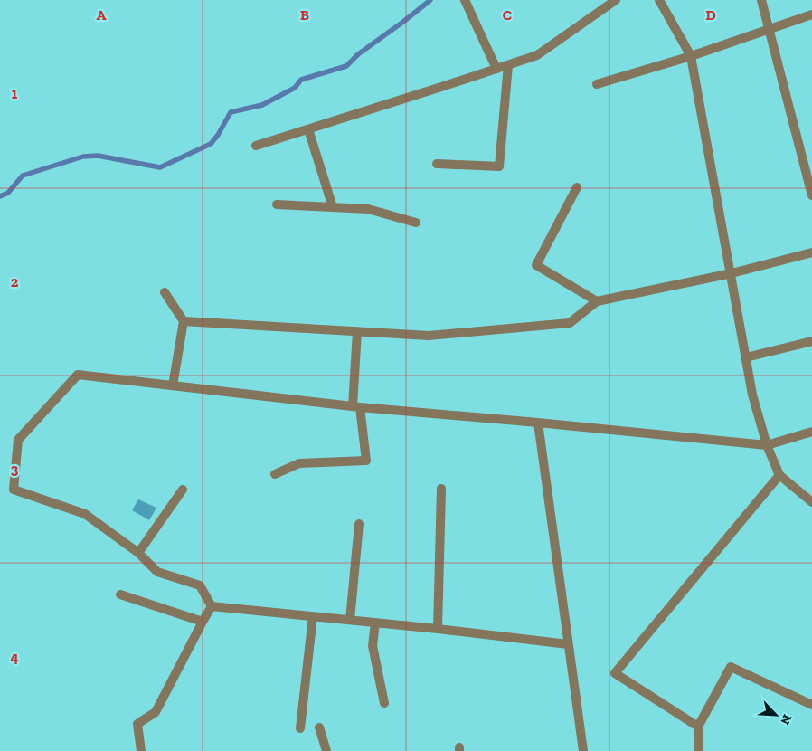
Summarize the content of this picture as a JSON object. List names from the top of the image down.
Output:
{
  "north": "bottom right",
  "grid": {
    "columns": [
      "A",
      "B",
      "C",
      "D"
    ],
    "rows": [
      "1",
      "2",
      "3",
      "4"
    ]
  }
}
